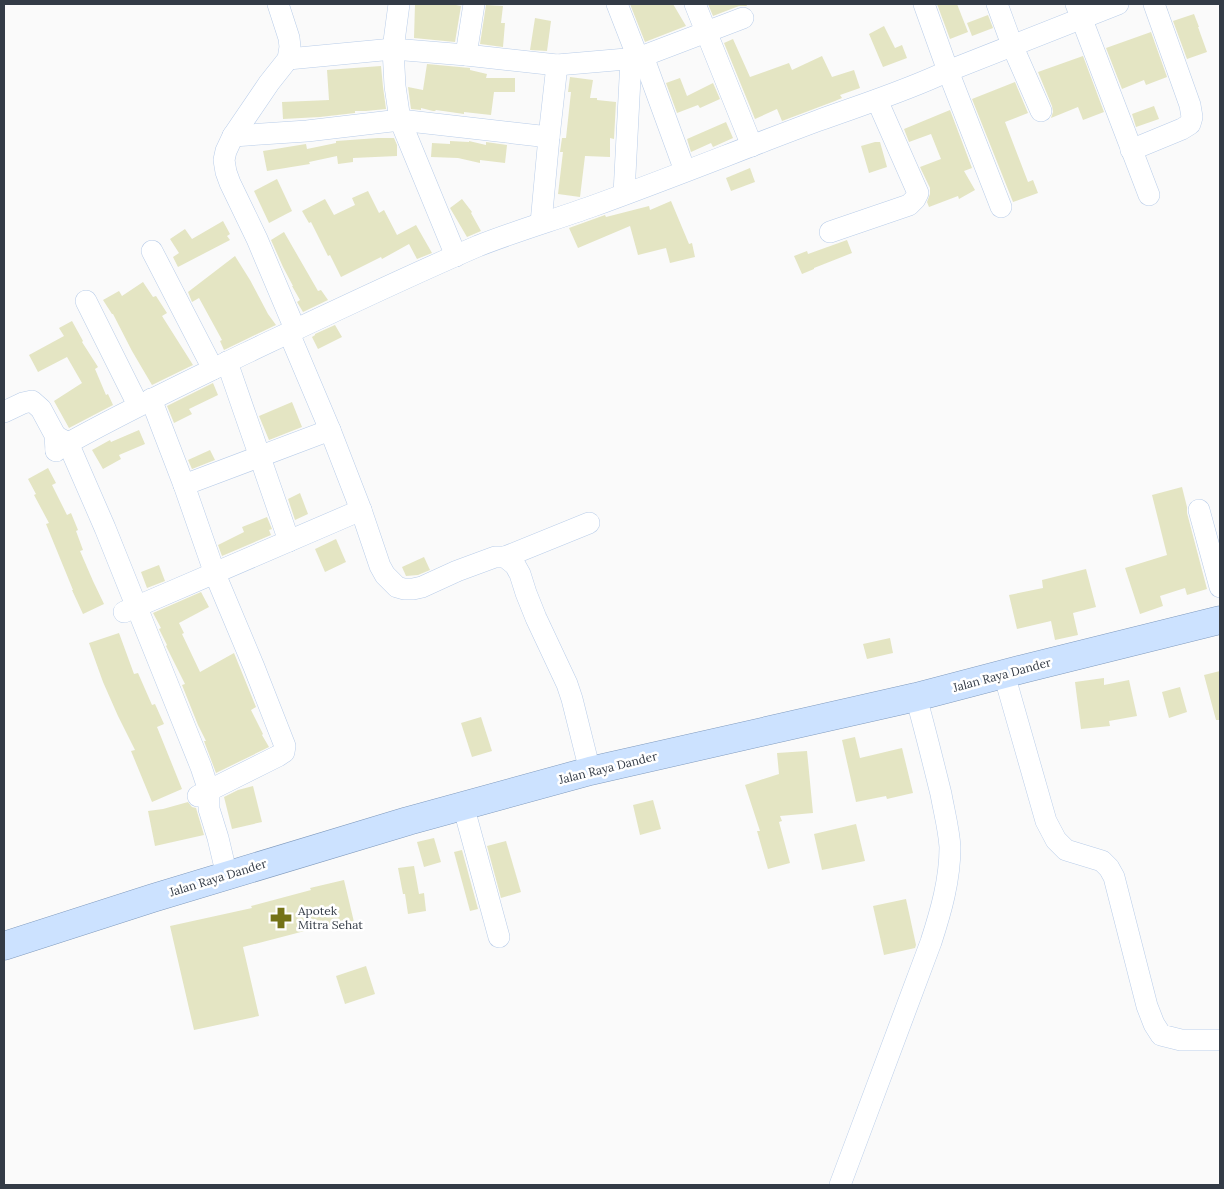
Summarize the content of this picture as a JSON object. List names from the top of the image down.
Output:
{
  "streets": {
    "main road": ["Jalan Raya Dander"]
  },
  "places": {
    "pharmacy": ["Apotek Mitra Sehat"]
  }
}
